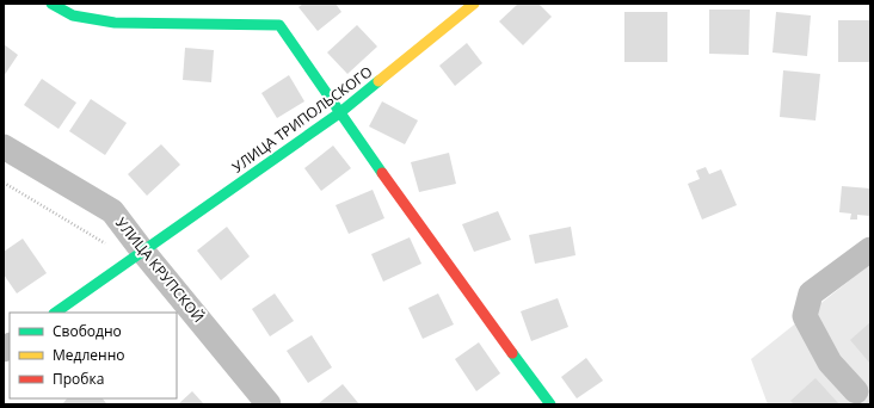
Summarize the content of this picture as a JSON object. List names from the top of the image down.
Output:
{
  "streets": {
    "street": ["УЛИЦА ТРИПОЛЬСКОГО", "УЛИЦА КРУПСКОЙ"]
  },
  "crossings": [
    ["УЛИЦА ТРИПОЛЬСКОГО", "УЛИЦА КРУПСКОЙ"]
  ],
  "legend": ["Свободно", "Медленно", "Пробка"]
}
